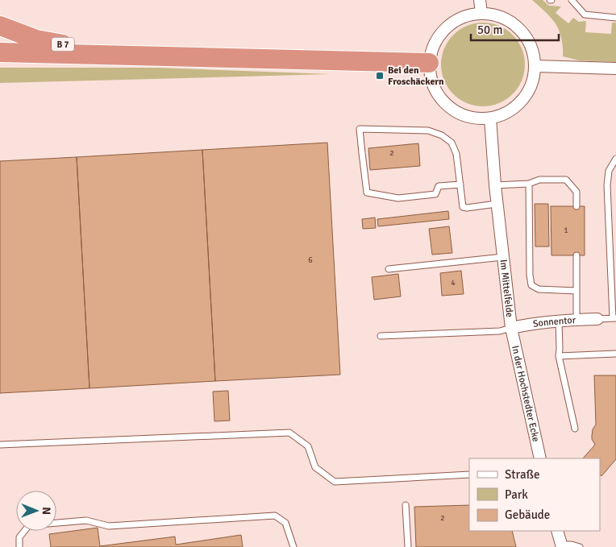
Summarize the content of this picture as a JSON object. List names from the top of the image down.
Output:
{
  "streets": {
    "highway": ["B 7"],
    "street": ["Im Mittelfelde", "Sonnentor", "In der Hochstedter Ecke"]
  },
  "crossings": [
    ["Im Mittelfelde", "Sonnentor"],
    ["Im Mittelfelde", "In der Hochstedter Ecke"],
    ["Sonnentor", "In der Hochstedter Ecke"]
  ],
  "places": {
    "transit": ["Bei den Froschäckern"]
  },
  "house_numbers": [
    "2",
    "1",
    "6",
    "4",
    "2"
  ],
  "legend": ["Straße", "Park", "Gebäude"],
  "scale_bar": "50 m",
  "north": "right"
}
